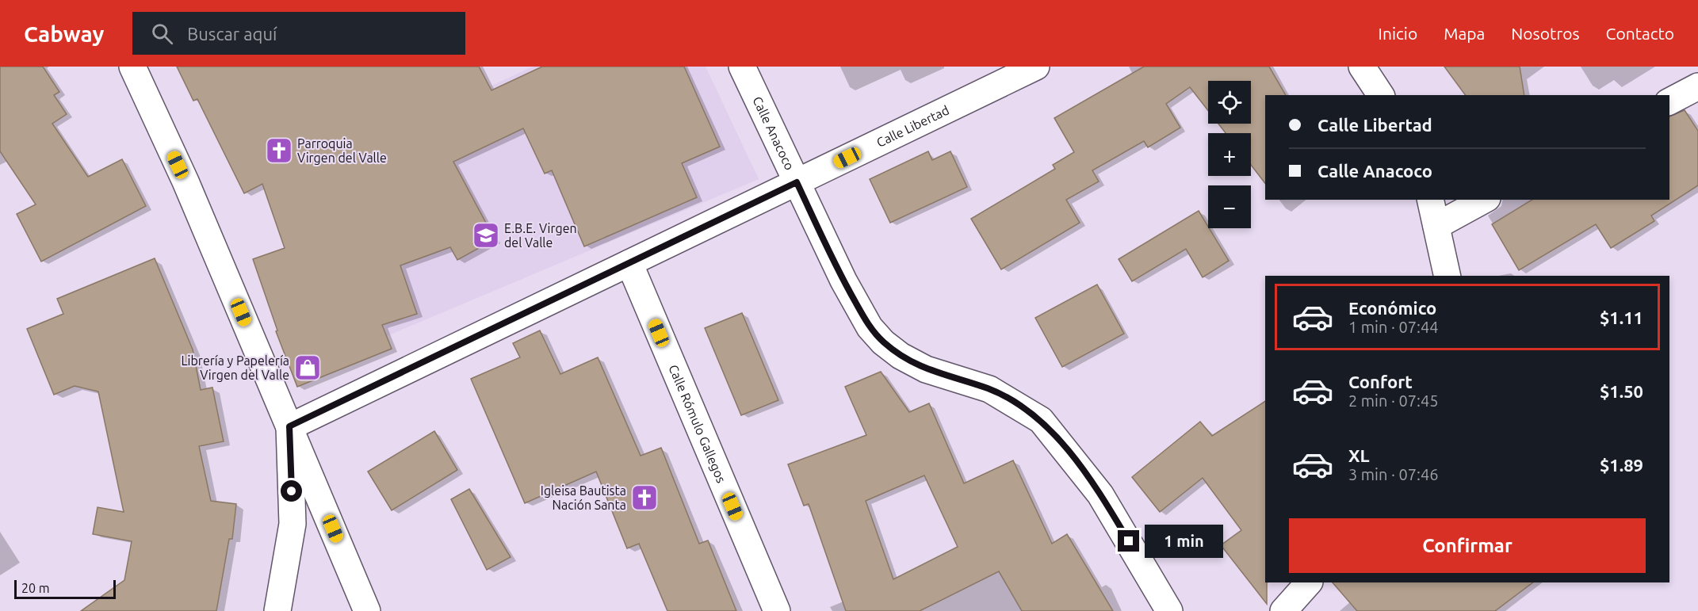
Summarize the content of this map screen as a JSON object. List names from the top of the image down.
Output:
{
  "streets": {
    "street": ["Calle Libertad", "Calle Anacoco", "Calle Rómulo Gallegos"]
  },
  "crossings": [
    ["Calle Libertad", "Calle Anacoco"],
    ["Calle Libertad", "Calle Rómulo Gallegos"]
  ],
  "places": {
    "church": ["Parroquia Virgen del Valle", "Igleisa Bautista Nación Santa"],
    "school or university": ["E.B.E. Virgen del Valle"],
    "shop": ["Librería y Papelería Virgen del Valle"]
  },
  "scale_bar": "20 m",
  "page": {
    "header": "Cabway",
    "search": "Buscar aquí",
    "nav": [
      "Inicio",
      "Mapa",
      "Nosotros",
      "Contacto"
    ],
    "map_buttons": ["+", "−"],
    "banner": ["Calle Libertad", "Calle Anacoco"],
    "list": [
      {
        "name": "Económico",
        "note": "1 min · 07:44",
        "value": "$1.11"
      },
      {
        "name": "Confort",
        "note": "2 min · 07:45",
        "value": "$1.50"
      },
      {
        "name": "XL",
        "note": "3 min · 07:46",
        "value": "$1.89"
      }
    ],
    "buttons": "Confirmar",
    "bubble": "1 min",
    "scale": "20 m"
  }
}
